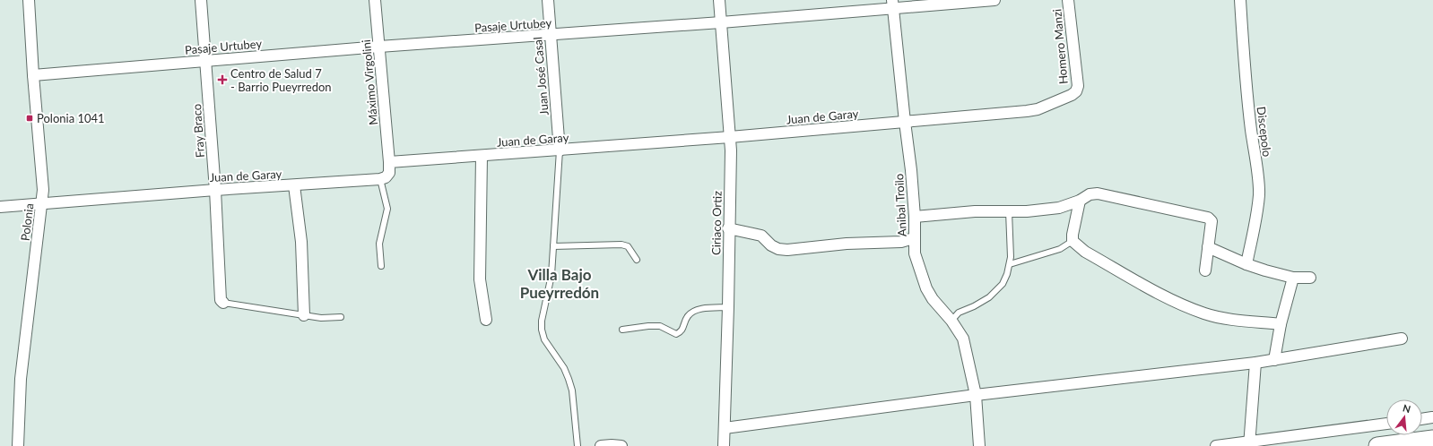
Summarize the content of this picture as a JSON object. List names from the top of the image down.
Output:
{
  "streets": {
    "street": [
      "Pasaje Urtubey",
      "Homero Manzi",
      "Juan José Casal",
      "Máximo Virgolini",
      "Juan de Garay",
      "Fray Braco",
      "Discepolo",
      "Anibal Troilo",
      "Polonia",
      "Ciriaco Ortiz"
    ]
  },
  "crossings": [
    ["Pasaje Urtubey", "Juan José Casal"],
    ["Pasaje Urtubey", "Máximo Virgolini"],
    ["Pasaje Urtubey", "Fray Braco"],
    ["Pasaje Urtubey", "Anibal Troilo"],
    ["Pasaje Urtubey", "Polonia"],
    ["Pasaje Urtubey", "Ciriaco Ortiz"],
    ["Homero Manzi", "Juan de Garay"],
    ["Juan José Casal", "Juan de Garay"],
    ["Máximo Virgolini", "Juan de Garay"],
    ["Juan de Garay", "Fray Braco"],
    ["Juan de Garay", "Anibal Troilo"],
    ["Juan de Garay", "Polonia"],
    ["Juan de Garay", "Ciriaco Ortiz"]
  ],
  "districts": ["Villa Bajo Pueyrredón"],
  "places": {
    "health": ["Centro de Salud 7 - Barrio Pueyrredon"],
    "transit": ["Polonia 1041"]
  },
  "north": "top"
}
